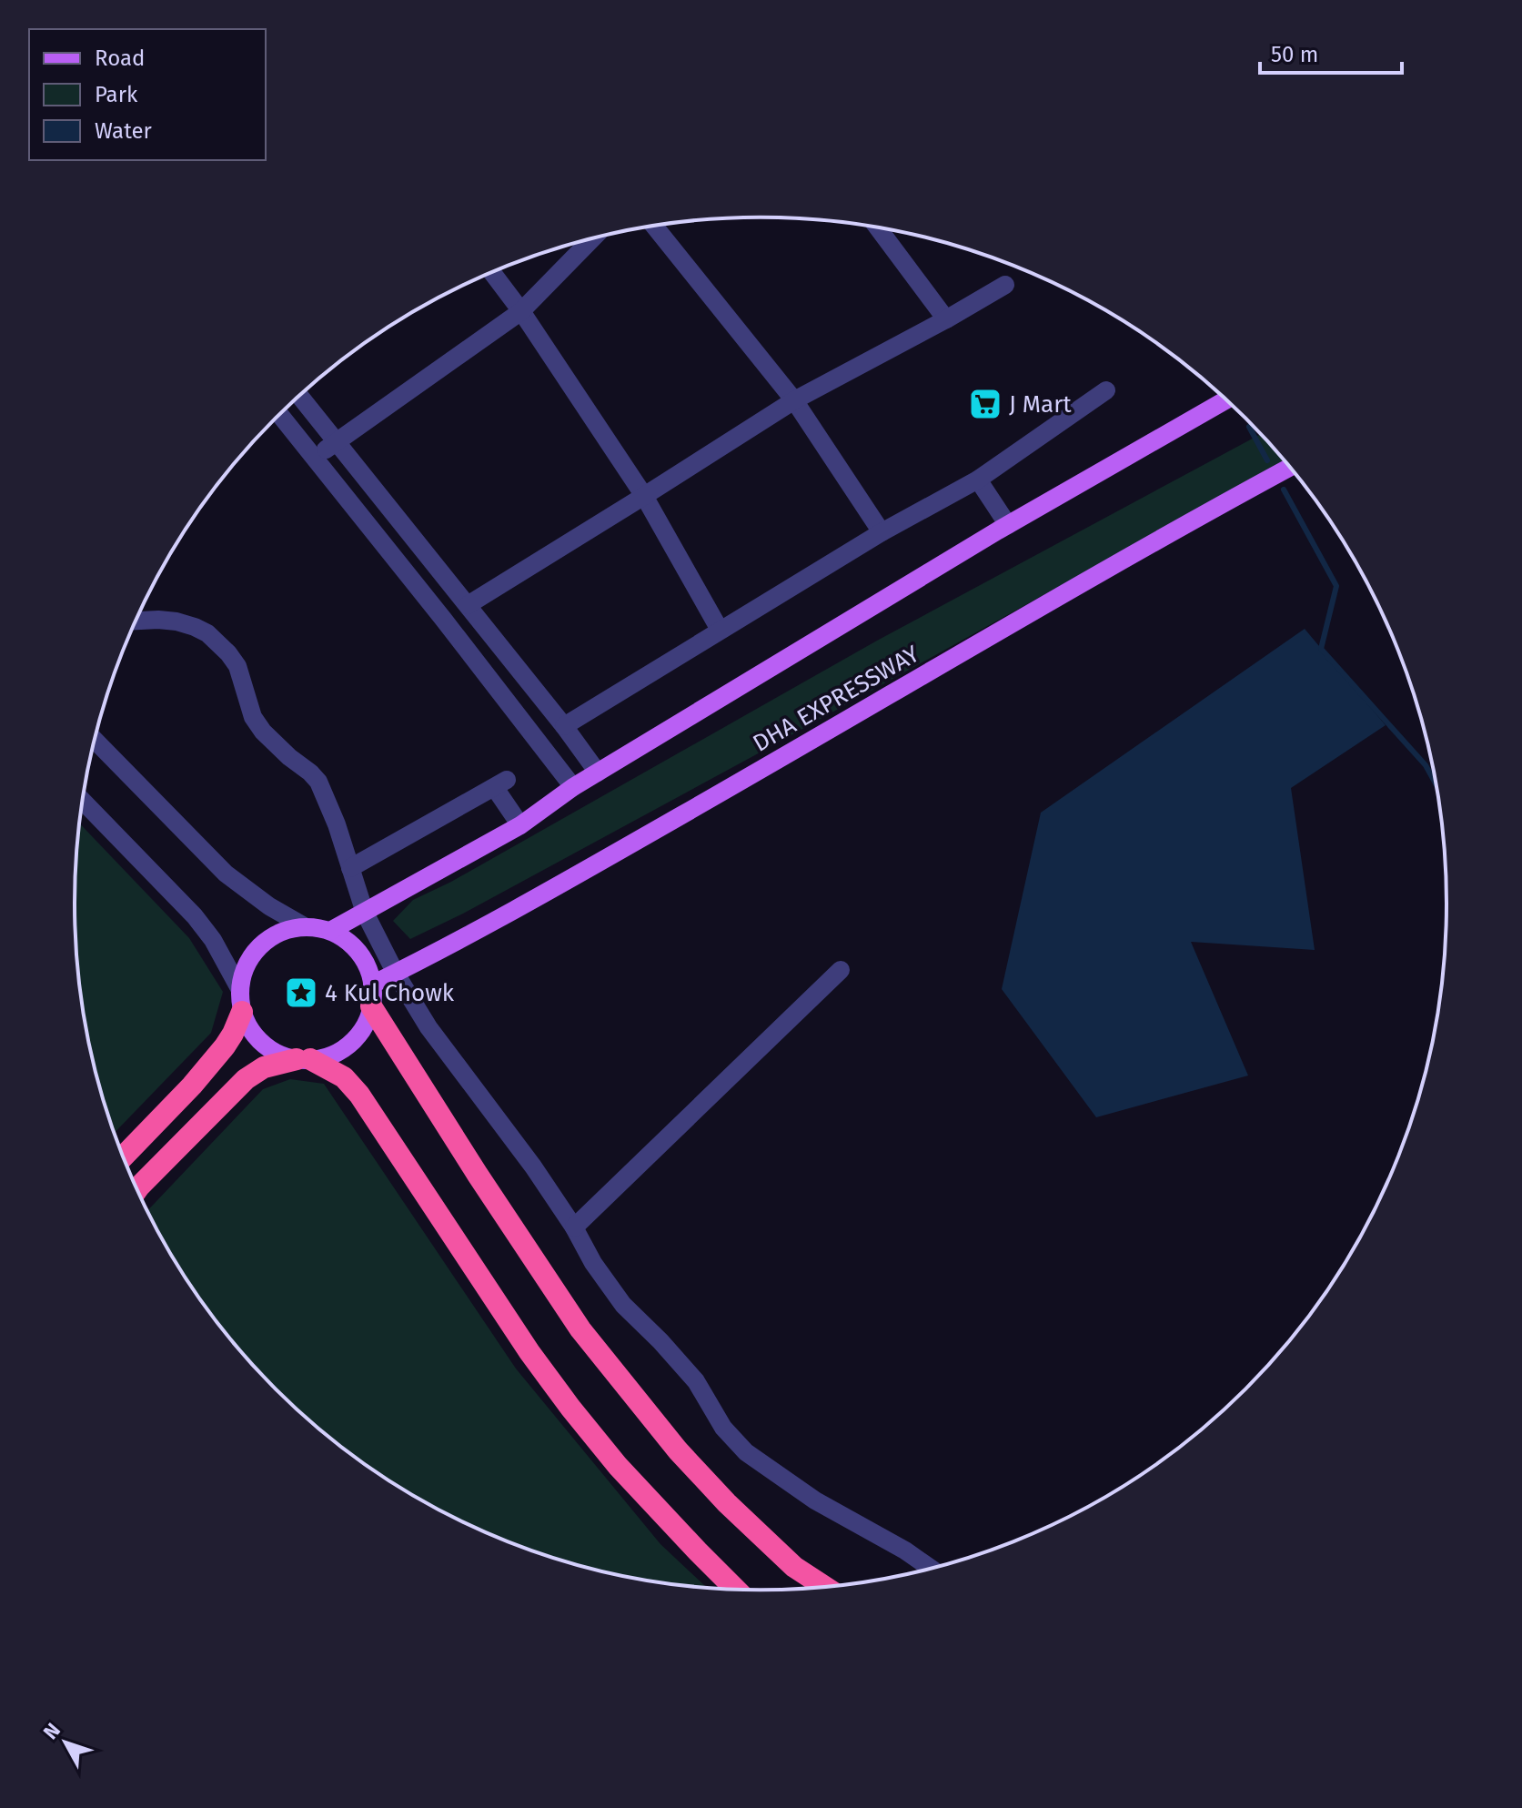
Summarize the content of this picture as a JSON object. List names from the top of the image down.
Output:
{
  "streets": {
    "main road": ["DHA EXPRESSWAY"]
  },
  "places": {
    "supermarket": ["J Mart"],
    "place": ["4 Kul Chowk"]
  },
  "legend": ["Road", "Park", "Water"],
  "scale_bar": "50 m",
  "north": "top left"
}
